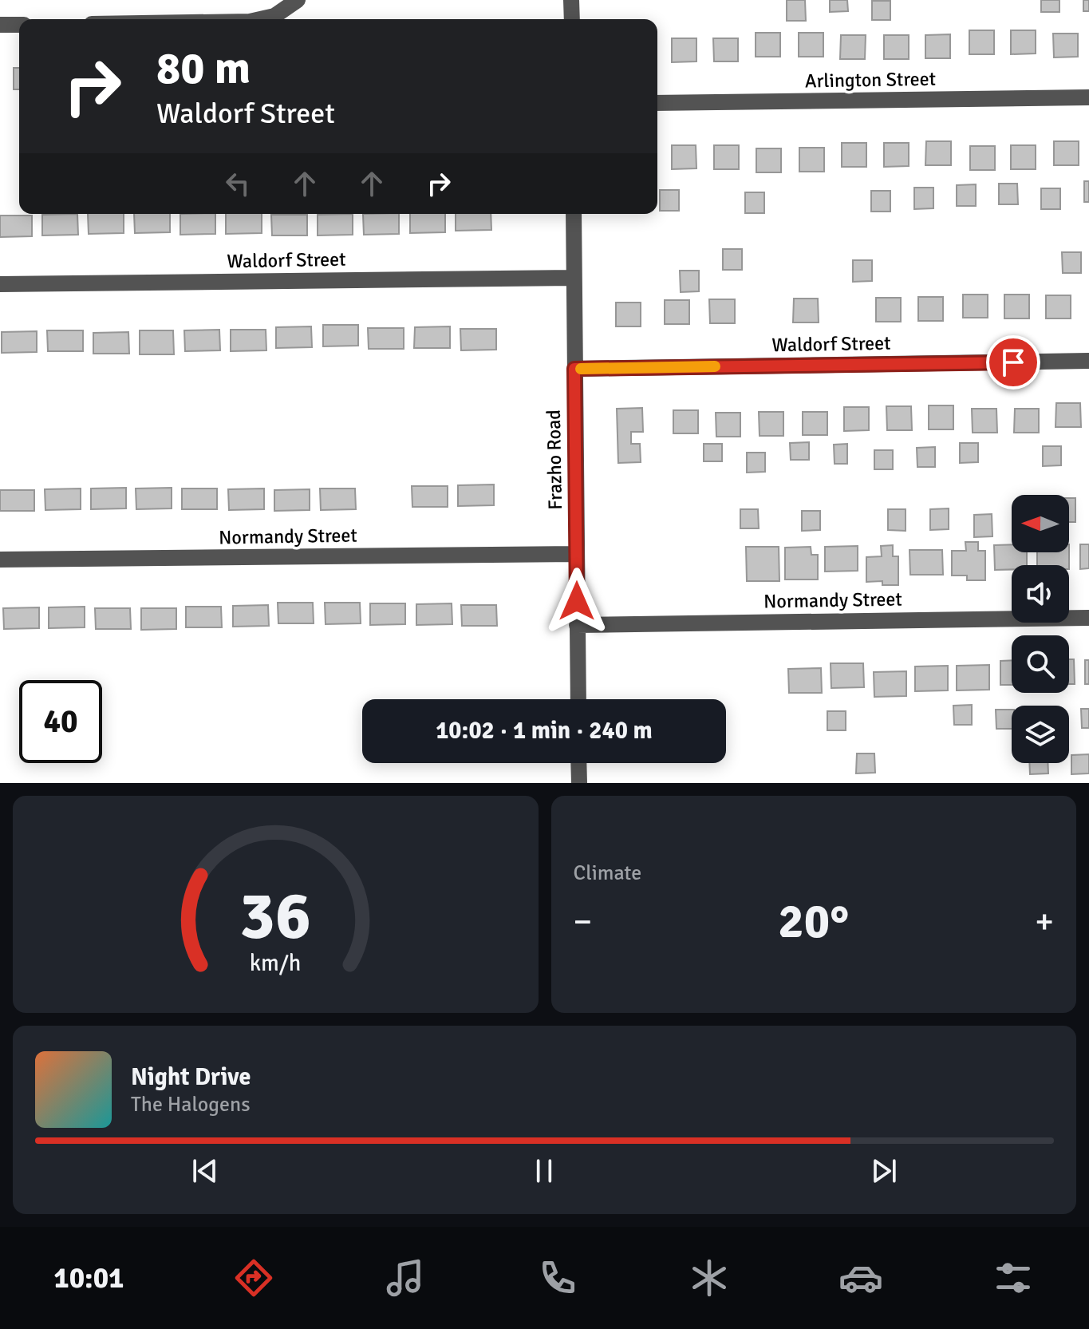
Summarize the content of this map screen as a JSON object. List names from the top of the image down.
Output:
{
  "streets": {
    "street": [
      "Arlington Street",
      "Waldorf Street",
      "Frazho Road",
      "Normandy Street"
    ]
  },
  "crossings": [
    ["Waldorf Street", "Frazho Road"],
    ["Frazho Road", "Normandy Street"]
  ],
  "north": "left",
  "page": {
    "turn": ["80 m", "Waldorf Street"],
    "limit": "40",
    "trip": "10:02 · 1 min · 240 m",
    "tile": "Climate",
    "heat": ["−", "20°", "+"],
    "song": ["Night Drive", "The Halogens"],
    "tabs": "10:01",
    "gauge": ["36", "km/h"]
  }
}
